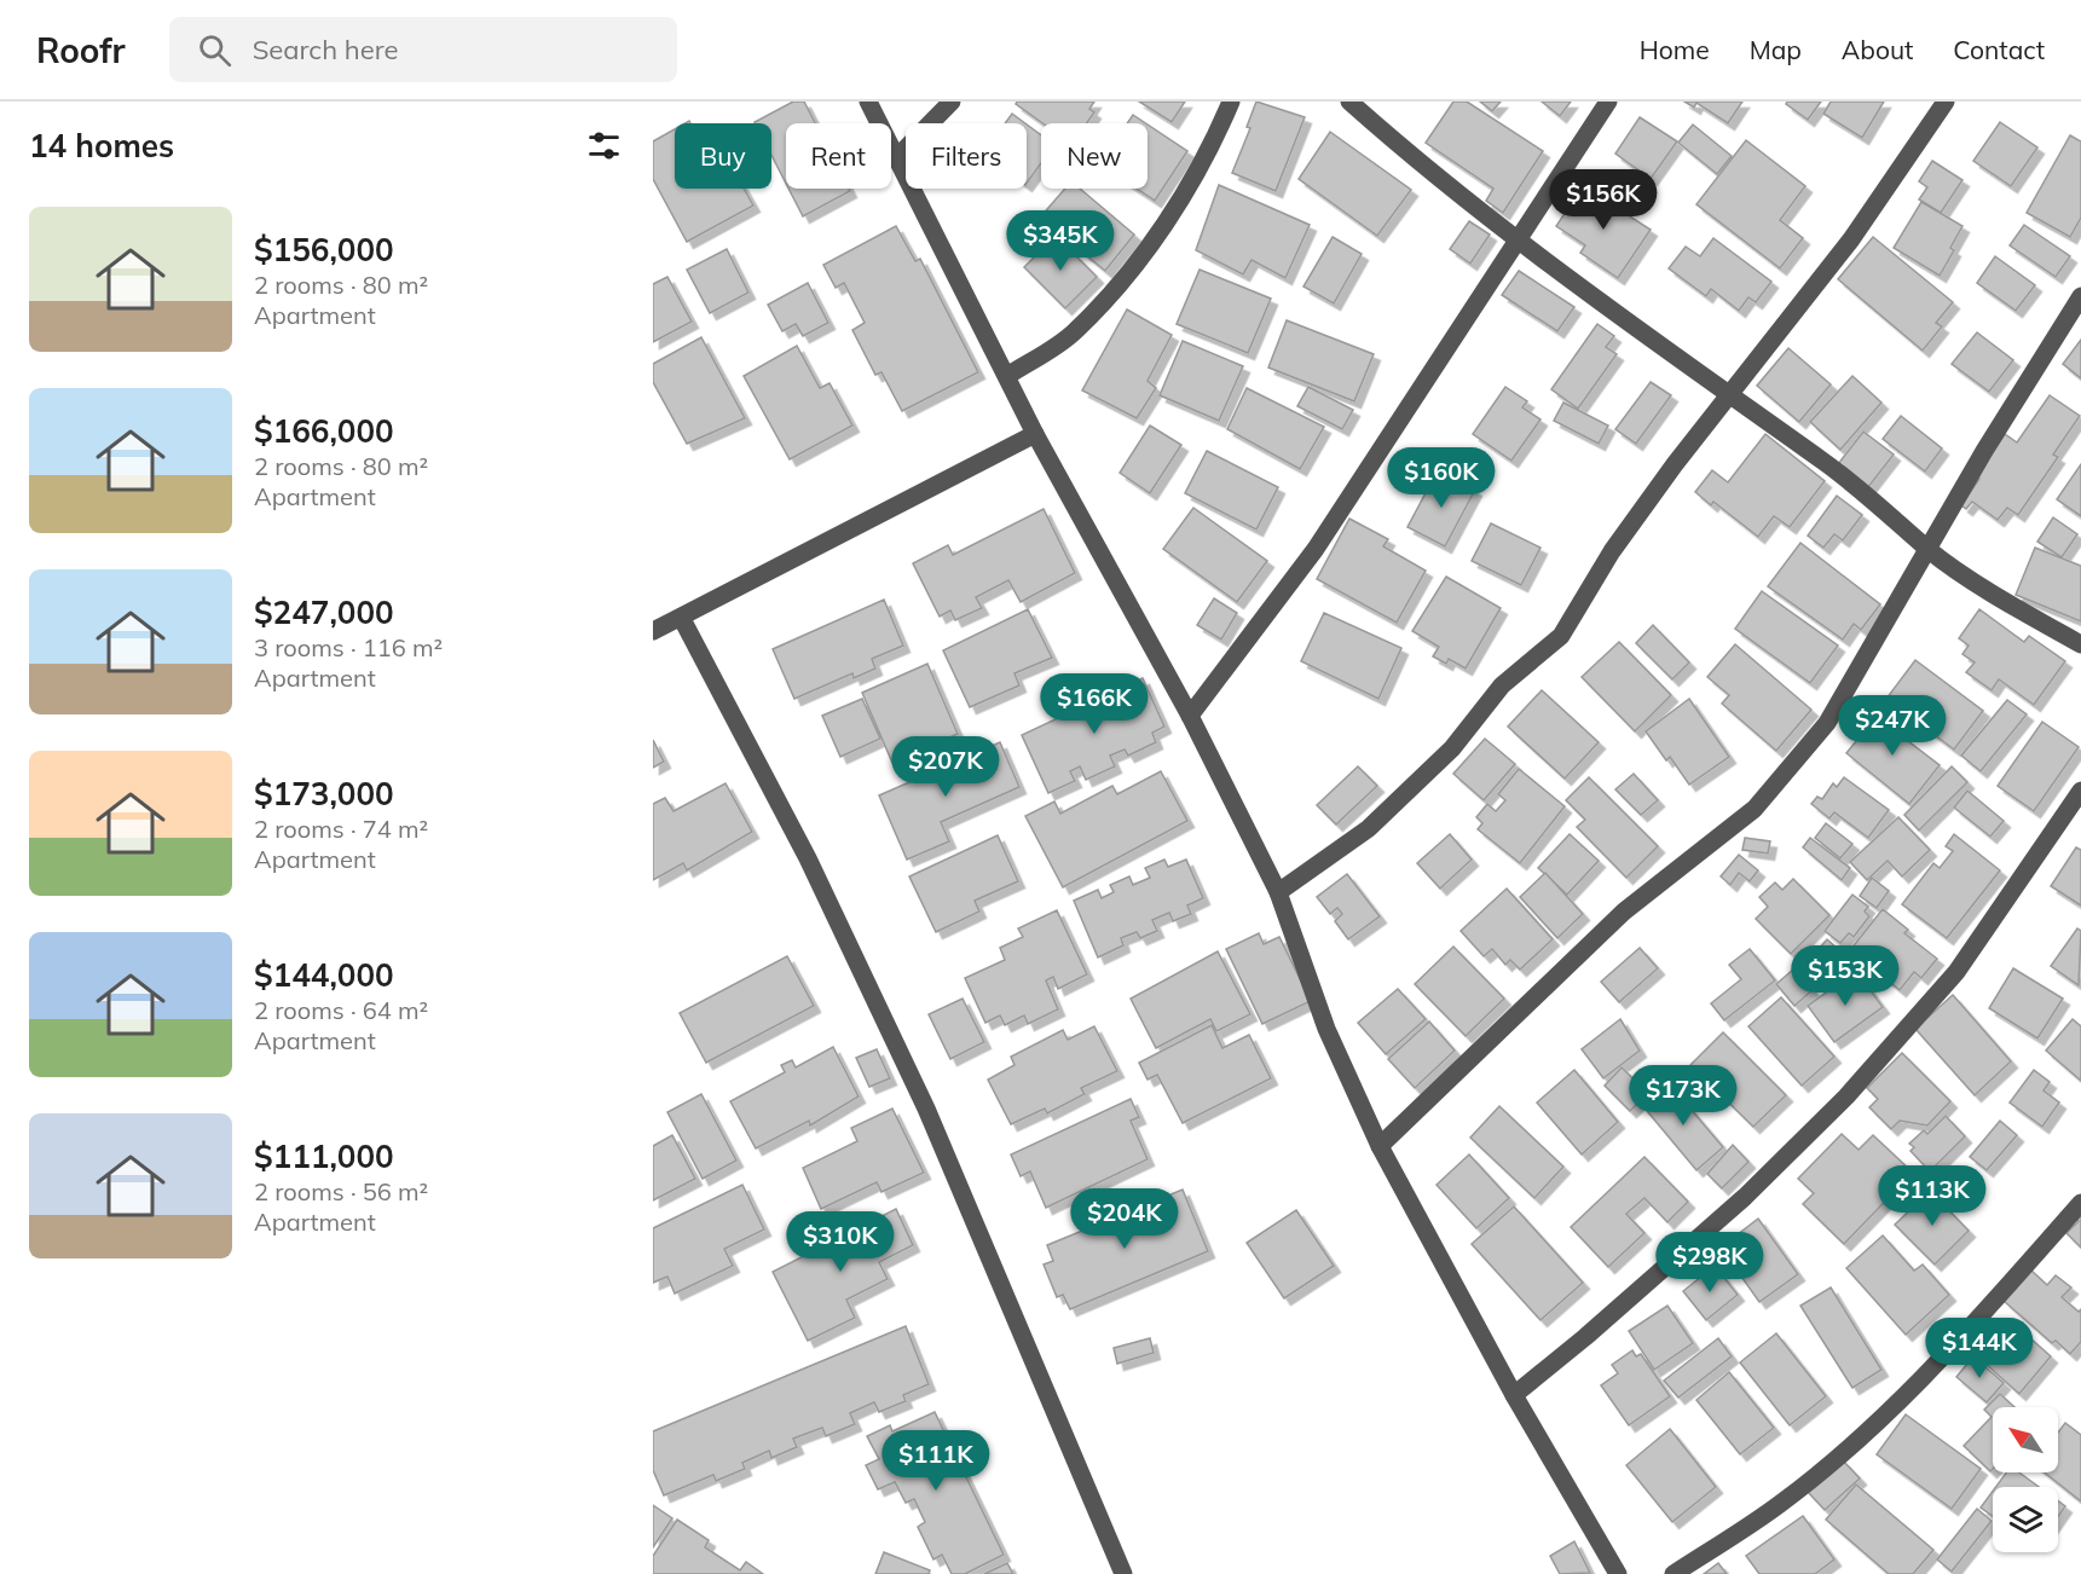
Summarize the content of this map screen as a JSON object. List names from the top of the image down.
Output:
{
  "north": "top left",
  "page": {
    "header": "Roofr",
    "search": "Search here",
    "nav": [
      "Home",
      "Map",
      "About",
      "Contact"
    ],
    "heading": "14 homes",
    "chip": [
      "Buy",
      "Rent",
      "Filters",
      "New"
    ],
    "price": [
      "$156K",
      "$345K",
      "$160K",
      "$166K",
      "$247K",
      "$207K",
      "$153K",
      "$173K",
      "$113K",
      "$204K",
      "$310K",
      "$298K",
      "$144K",
      "$111K"
    ],
    "list": [
      {
        "name": "$156,000",
        "note": "2 rooms · 80 m² · Apartment"
      },
      {
        "name": "$166,000",
        "note": "2 rooms · 80 m² · Apartment"
      },
      {
        "name": "$247,000",
        "note": "3 rooms · 116 m² · Apartment"
      },
      {
        "name": "$173,000",
        "note": "2 rooms · 74 m² · Apartment"
      },
      {
        "name": "$144,000",
        "note": "2 rooms · 64 m² · Apartment"
      },
      {
        "name": "$111,000",
        "note": "2 rooms · 56 m² · Apartment"
      }
    ]
  }
}
